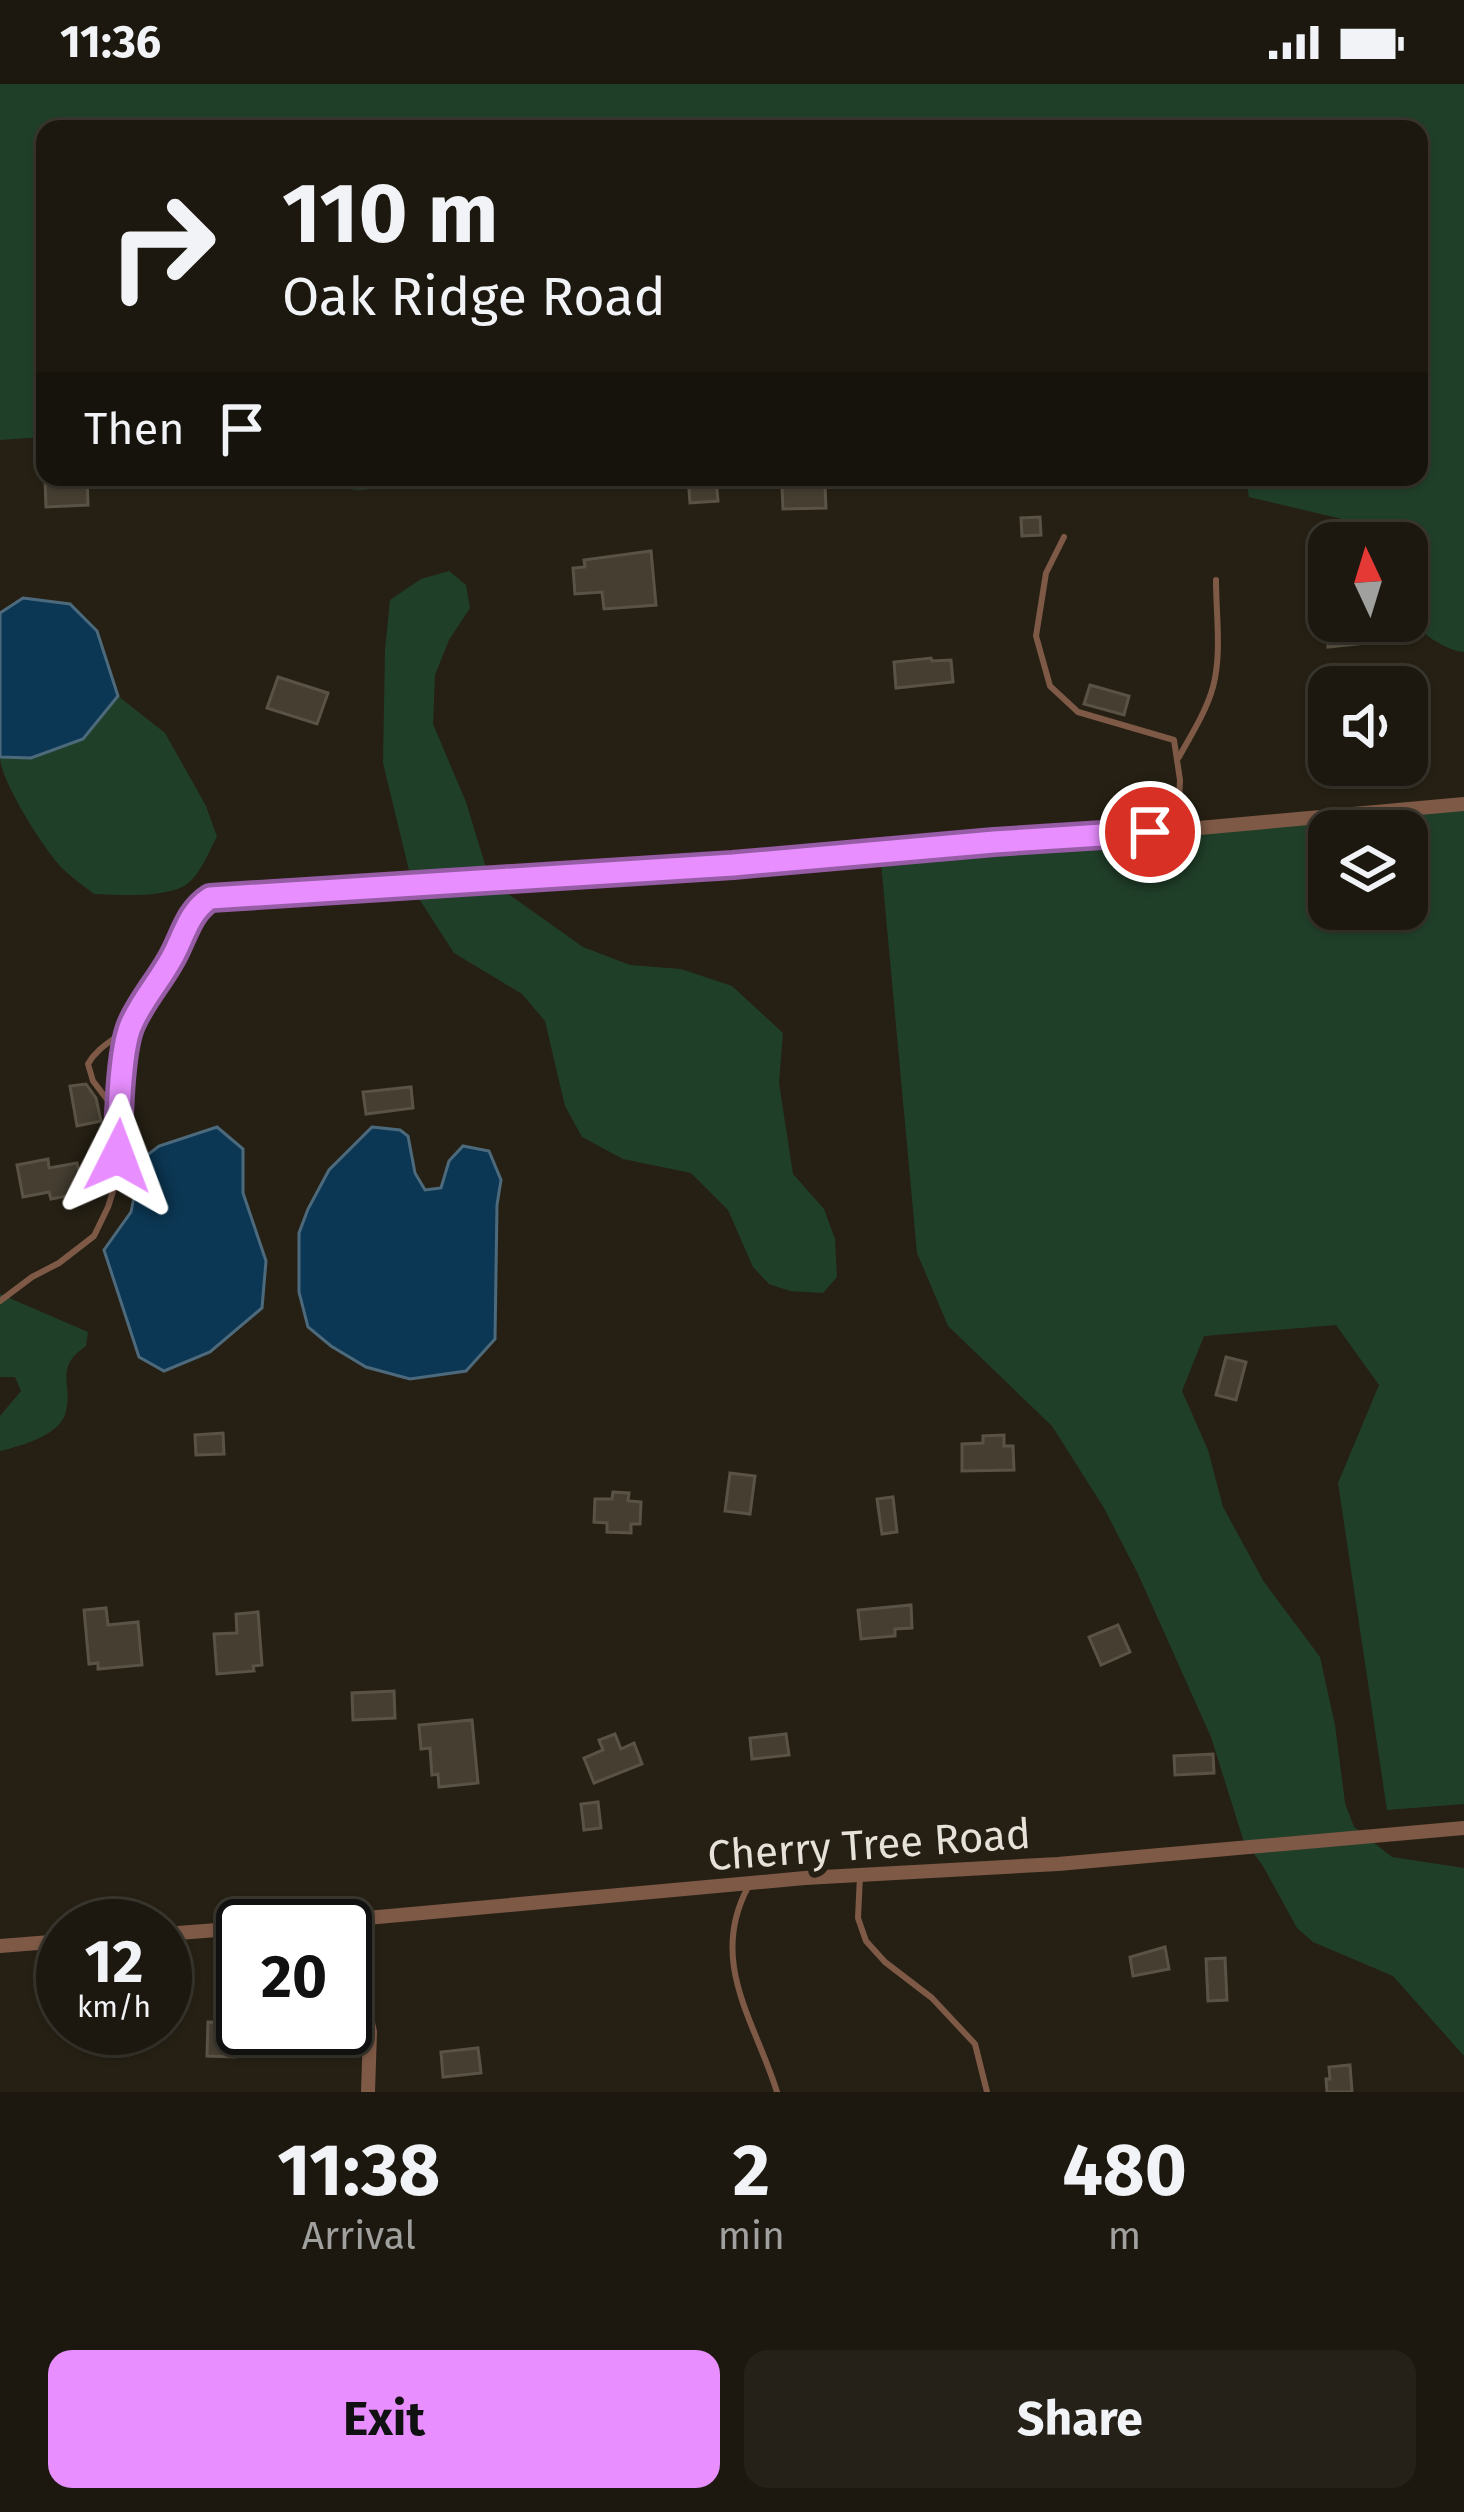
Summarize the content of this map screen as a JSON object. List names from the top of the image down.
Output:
{
  "streets": {
    "street": ["Cherry Tree Road"]
  },
  "north": "top",
  "page": {
    "status": "11:36",
    "turn": ["110 m", "Oak Ridge Road"],
    "then": "Then",
    "speed": "12 km/h",
    "limit": "20",
    "eta": [
      "11:38",
      "Arrival",
      "2",
      "min",
      "480",
      "m"
    ],
    "buttons": ["Exit", "Share"]
  }
}
